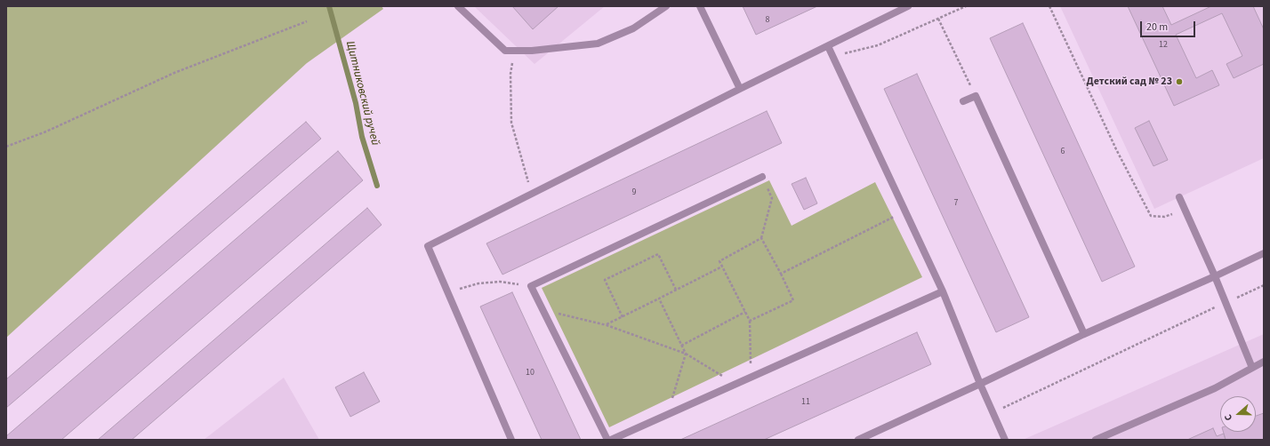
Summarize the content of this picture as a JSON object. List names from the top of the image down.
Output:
{
  "water": ["Щитниковский ручей"],
  "places": ["Детский сад № 23"],
  "house_numbers": [
    "8",
    "12",
    "6",
    "9",
    "7",
    "10",
    "11"
  ],
  "scale_bar": "20 m",
  "north": "left"
}
